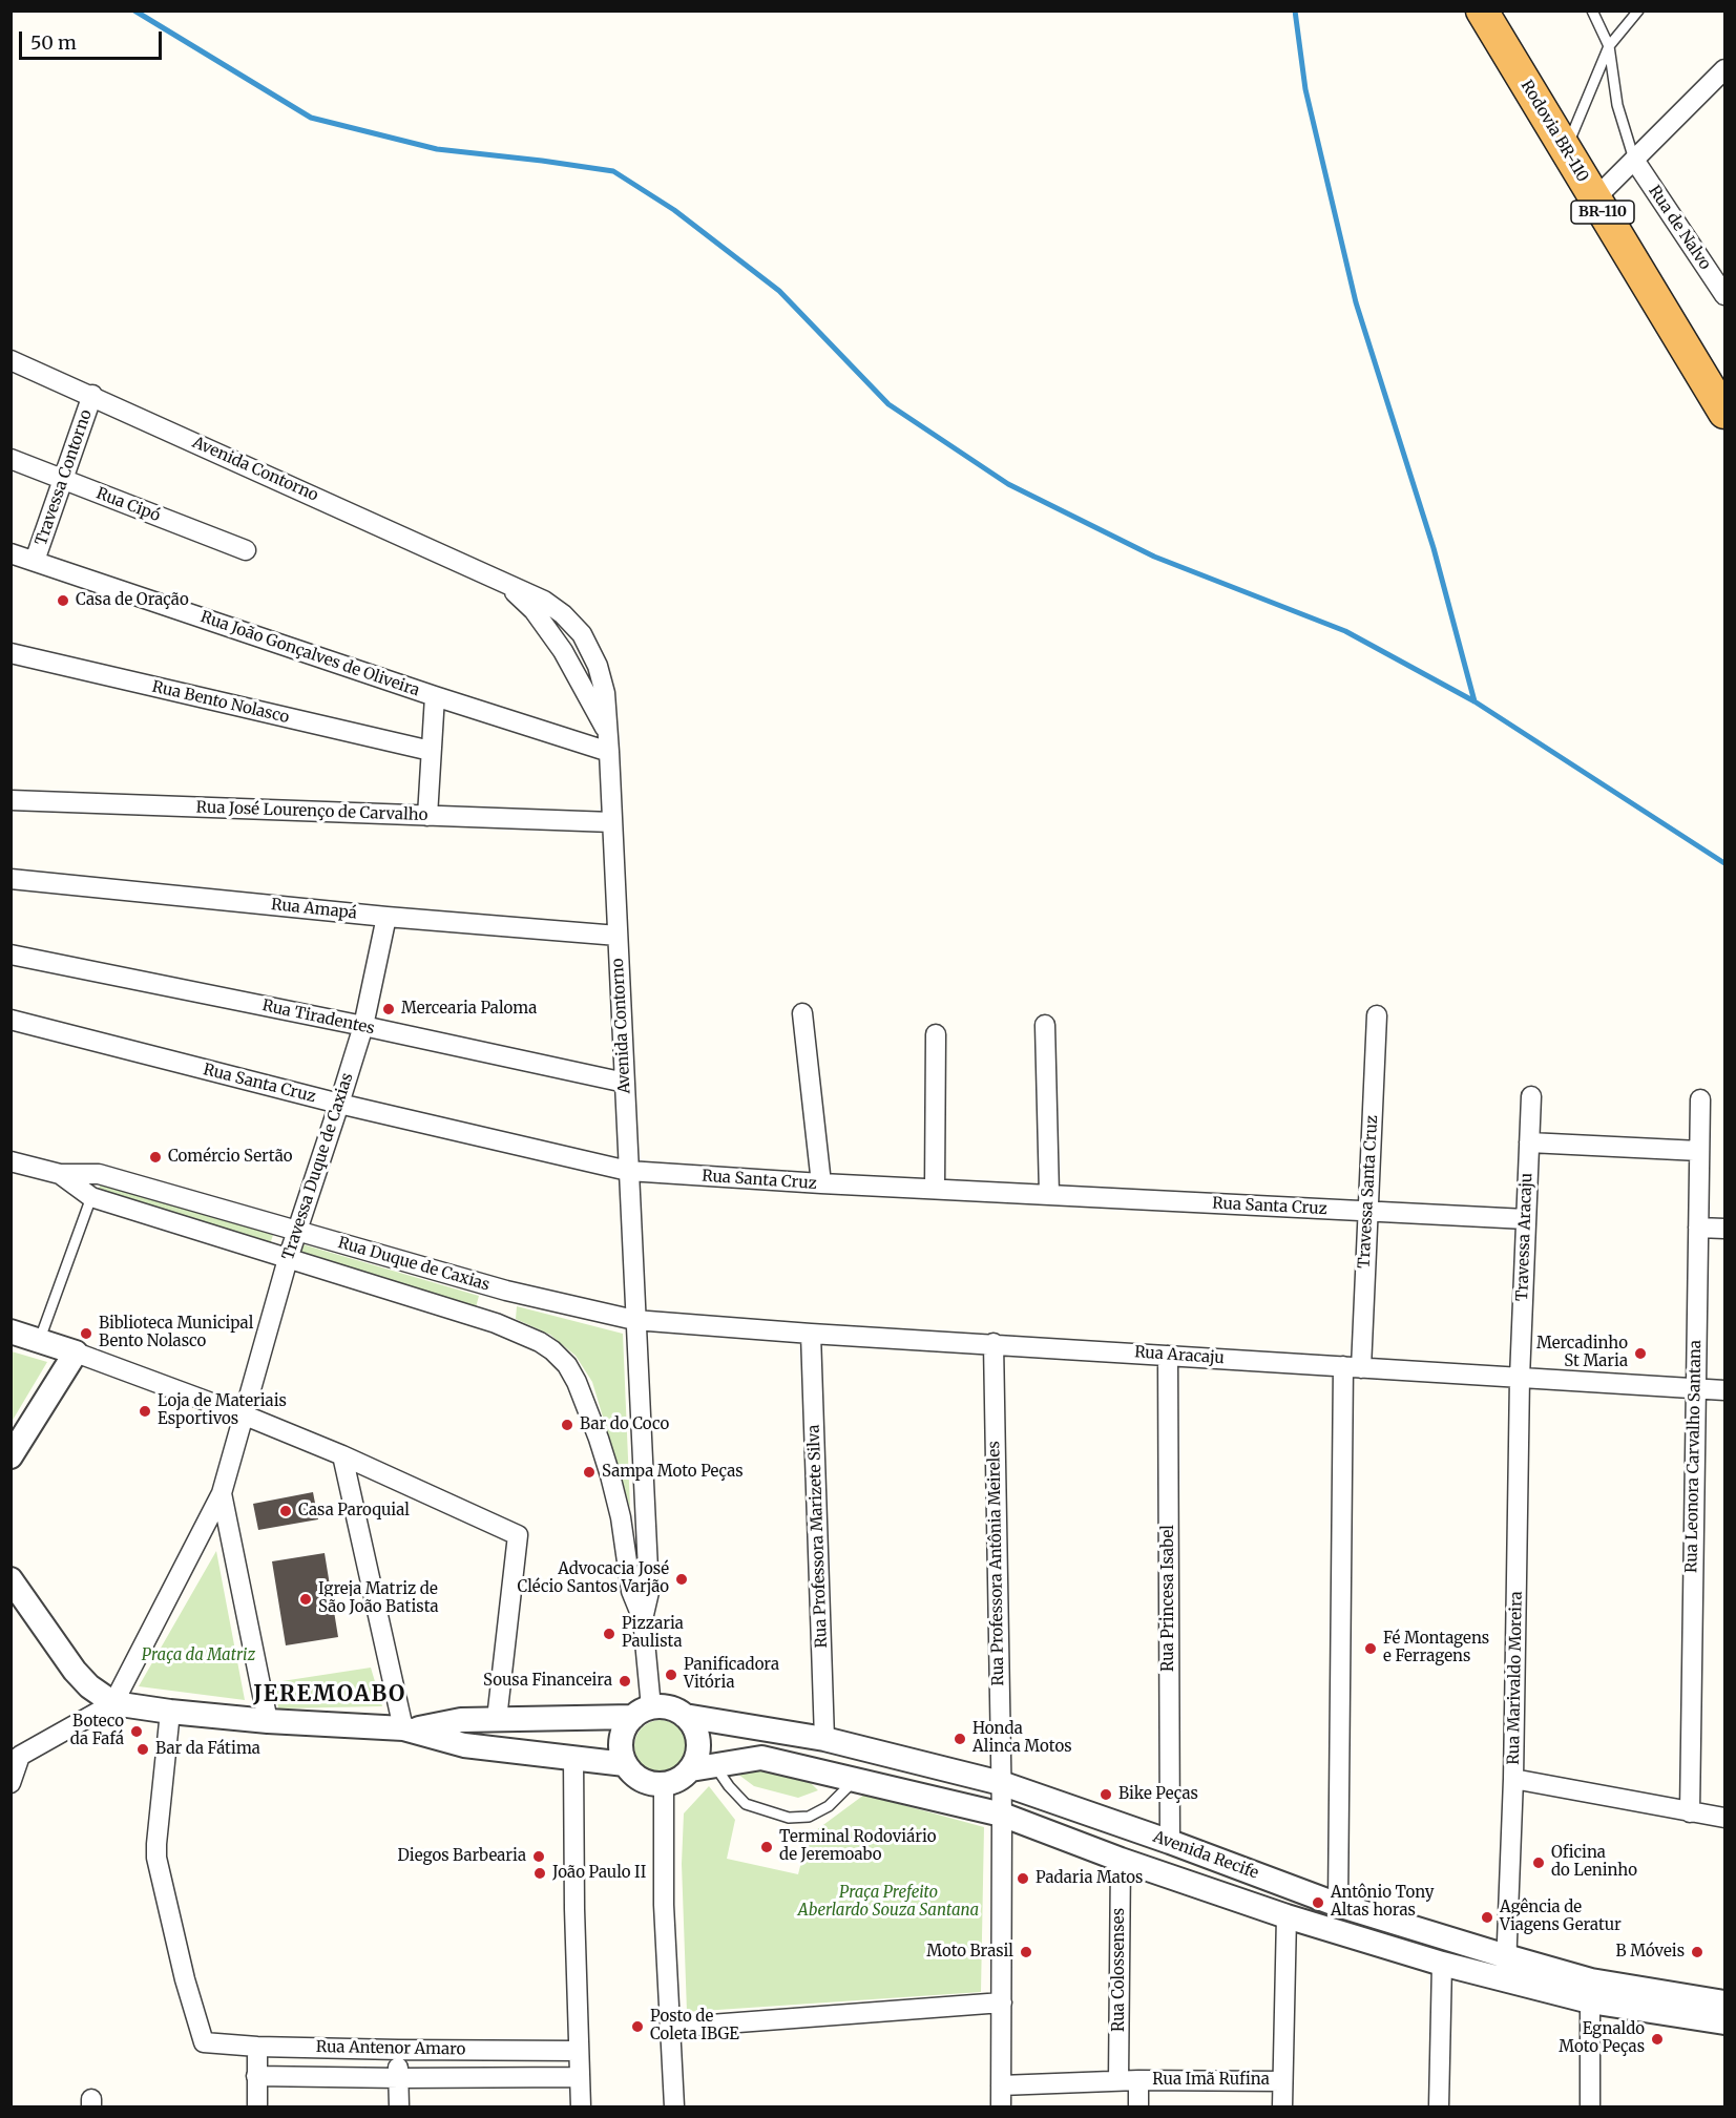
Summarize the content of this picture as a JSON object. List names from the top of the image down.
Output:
{
  "streets": {
    "highway": ["Rodovia BR-110", "BR-110"],
    "street": [
      "Rua de Nalvo",
      "Avenida Contorno",
      "Travessa Contorno",
      "Rua Cipó",
      "Rua João Gonçalves de Oliveira",
      "Rua Bento Nolasco",
      "Rua José Lourenço de Carvalho",
      "Rua Amapá",
      "Rua Tiradentes",
      "Rua Santa Cruz",
      "Travessa Duque de Caxias",
      "Travessa Santa Cruz",
      "Travessa Aracaju",
      "Rua Duque de Caxias",
      "Rua Aracaju",
      "Rua Leonora Carvalho Santana",
      "Rua Professora Marizete Silva",
      "Rua Professora Antônia Meireles",
      "Rua Princesa Isabel",
      "Rua Marivaldo Moreira",
      "Avenida Recife",
      "Rua Colossenses",
      "Rua Antenor Amaro",
      "Rua Imã Rufina"
    ]
  },
  "crossings": [
    ["Avenida Contorno", "Travessa Contorno"],
    ["Avenida Contorno", "Rua João Gonçalves de Oliveira"],
    ["Avenida Contorno", "Rua José Lourenço de Carvalho"],
    ["Avenida Contorno", "Rua Amapá"],
    ["Avenida Contorno", "Rua Tiradentes"],
    ["Avenida Contorno", "Rua Santa Cruz"],
    ["Avenida Contorno", "Rua Aracaju"],
    ["Travessa Contorno", "Rua Cipó"],
    ["Travessa Contorno", "Rua João Gonçalves de Oliveira"],
    ["Rua Amapá", "Travessa Duque de Caxias"],
    ["Rua Tiradentes", "Travessa Duque de Caxias"],
    ["Rua Santa Cruz", "Travessa Duque de Caxias"],
    ["Rua Santa Cruz", "Travessa Santa Cruz"],
    ["Rua Santa Cruz", "Travessa Aracaju"],
    ["Travessa Duque de Caxias", "Rua Duque de Caxias"],
    ["Travessa Santa Cruz", "Rua Aracaju"],
    ["Travessa Santa Cruz", "Avenida Recife"],
    ["Travessa Aracaju", "Rua Aracaju"],
    ["Travessa Aracaju", "Rua Marivaldo Moreira"],
    ["Rua Duque de Caxias", "Rua Aracaju"],
    ["Rua Aracaju", "Rua Leonora Carvalho Santana"],
    ["Rua Aracaju", "Rua Professora Marizete Silva"],
    ["Rua Aracaju", "Rua Professora Antônia Meireles"],
    ["Rua Aracaju", "Rua Princesa Isabel"],
    ["Rua Aracaju", "Rua Marivaldo Moreira"],
    ["Rua Professora Marizete Silva", "Avenida Recife"],
    ["Rua Professora Antônia Meireles", "Avenida Recife"],
    ["Rua Princesa Isabel", "Avenida Recife"],
    ["Rua Marivaldo Moreira", "Avenida Recife"],
    ["Avenida Recife", "Rua Colossenses"],
    ["Rua Colossenses", "Rua Imã Rufina"]
  ],
  "districts": ["JEREMOABO"],
  "parks": ["Praça da Matriz", "Praça Prefeito Aberlardo Souza Santana"],
  "places": [
    "Casa de Oração",
    "Mercearia Paloma",
    "Comércio Sertão",
    "Biblioteca Municipal Bento Nolasco",
    "Mercadinho St Maria",
    "Loja de Materiais Esportivos",
    "Bar do Coco",
    "Sampa Moto Peças",
    "Casa Paroquial",
    "Advocacia José Clécio Santos Varjão",
    "Igreja Matriz de São João Batista",
    "Pizzaria Paulista",
    "Fé Montagens e Ferragens",
    "Panificadora Vitória",
    "Sousa Financeira",
    "Boteco da Fafá",
    "Honda Alinca Motos",
    "Bar da Fátima",
    "Bike Peças",
    "Terminal Rodoviário de Jeremoabo",
    "Diegos Barbearia",
    "Oficina do Leninho",
    "João Paulo II",
    "Padaria Matos",
    "Antônio Tony Altas horas",
    "Agência de Viagens Geratur",
    "Moto Brasil",
    "B Móveis",
    "Posto de Coleta IBGE",
    "Egnaldo Moto Peças"
  ],
  "scale_bar": "50 m"
}
